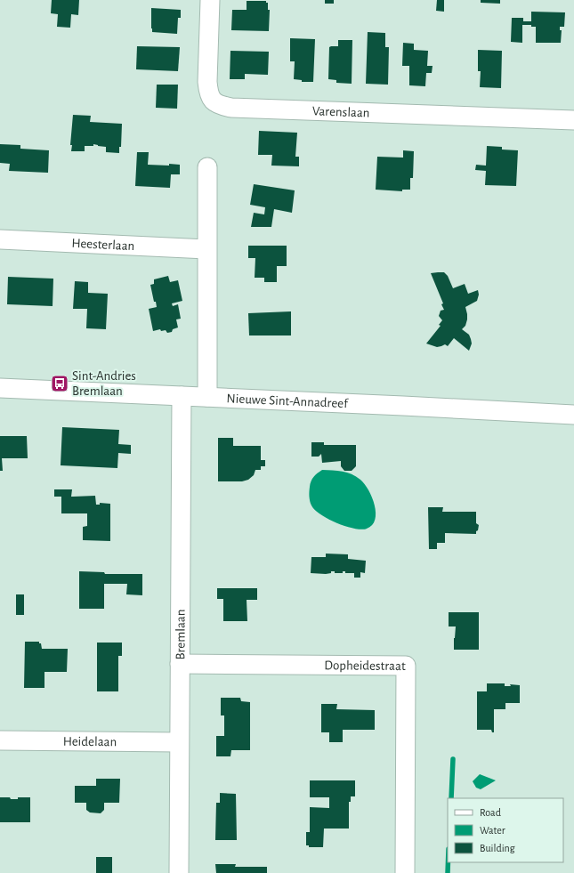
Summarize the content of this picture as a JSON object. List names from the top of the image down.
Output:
{
  "streets": {
    "street": [
      "Varenslaan",
      "Heesterlaan",
      "Nieuwe Sint-Annadreef",
      "Bremlaan",
      "Dopheidestraat",
      "Heidelaan"
    ]
  },
  "crossings": [
    ["Nieuwe Sint-Annadreef", "Bremlaan"],
    ["Bremlaan", "Dopheidestraat"],
    ["Bremlaan", "Heidelaan"]
  ],
  "places": {
    "bus stop": ["Sint-Andries Bremlaan"]
  },
  "legend": ["Road", "Water", "Building"]
}
